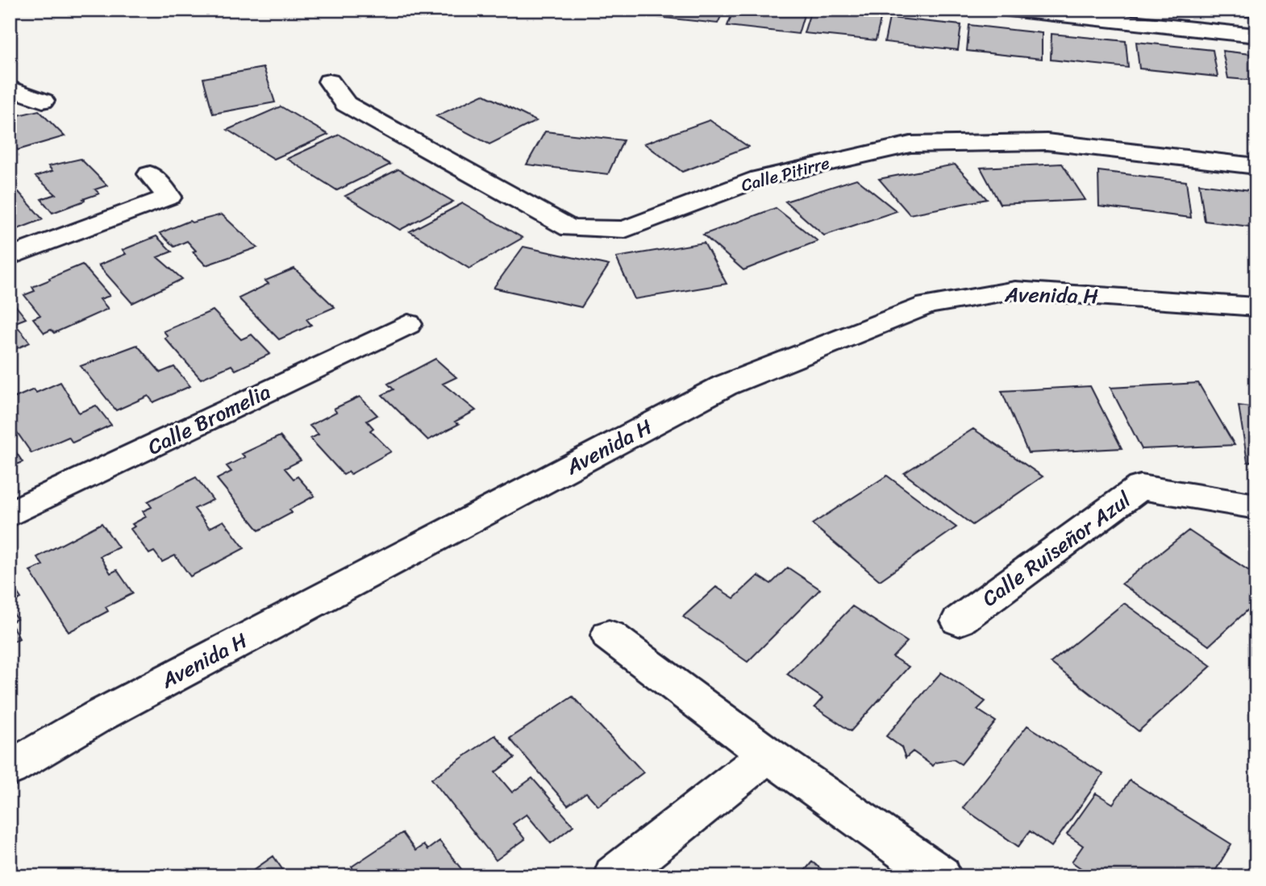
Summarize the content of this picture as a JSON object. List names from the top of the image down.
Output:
{
  "streets": {
    "street": [
      "Calle Pitirre",
      "Avenida H",
      "Calle Bromelia",
      "Calle Ruiseñor Azul"
    ]
  }
}
